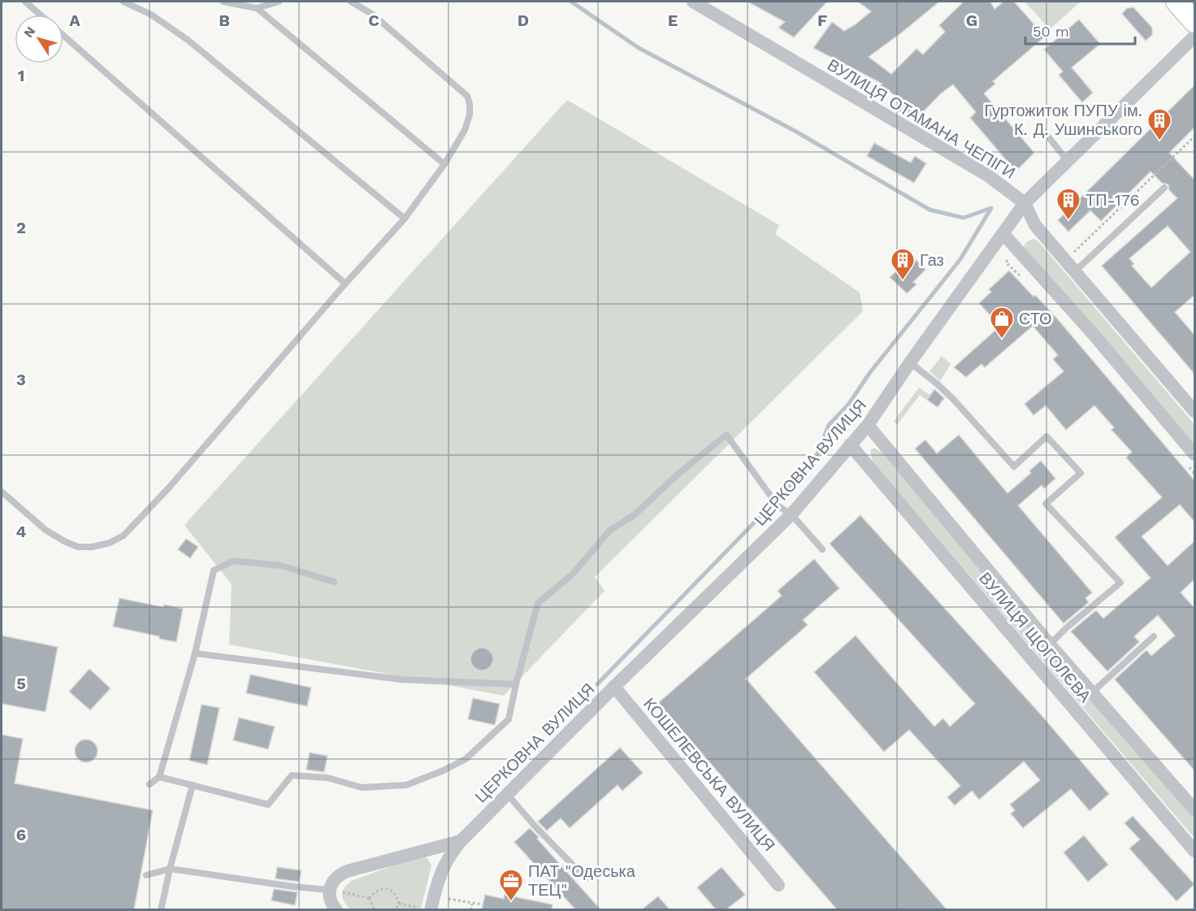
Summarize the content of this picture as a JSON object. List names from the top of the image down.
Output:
{
  "streets": {
    "street": [
      "ВУЛИЦЯ ОТАМАНА ЧЕПІГИ",
      "ЦЕРКОВНА ВУЛИЦЯ",
      "ВУЛИЦЯ ЩОГОЛЄВА",
      "КОШЕЛЕВСЬКА ВУЛИЦЯ"
    ]
  },
  "crossings": [
    ["ВУЛИЦЯ ОТАМАНА ЧЕПІГИ", "ЦЕРКОВНА ВУЛИЦЯ"],
    ["ЦЕРКОВНА ВУЛИЦЯ", "ВУЛИЦЯ ЩОГОЛЄВА"],
    ["ЦЕРКОВНА ВУЛИЦЯ", "КОШЕЛЕВСЬКА ВУЛИЦЯ"]
  ],
  "places": {
    "building": ["Гуртожиток ПУПУ ім. К. Д. Ушинського", "ТП-176", "Газ"],
    "shop": ["СТО"],
    "office": ["ПАТ \"Одеська ТЕЦ\""]
  },
  "scale_bar": "50 m",
  "north": "top left",
  "grid": {
    "columns": [
      "A",
      "B",
      "C",
      "D",
      "E",
      "F",
      "G"
    ],
    "rows": [
      "1",
      "2",
      "3",
      "4",
      "5",
      "6"
    ]
  }
}
